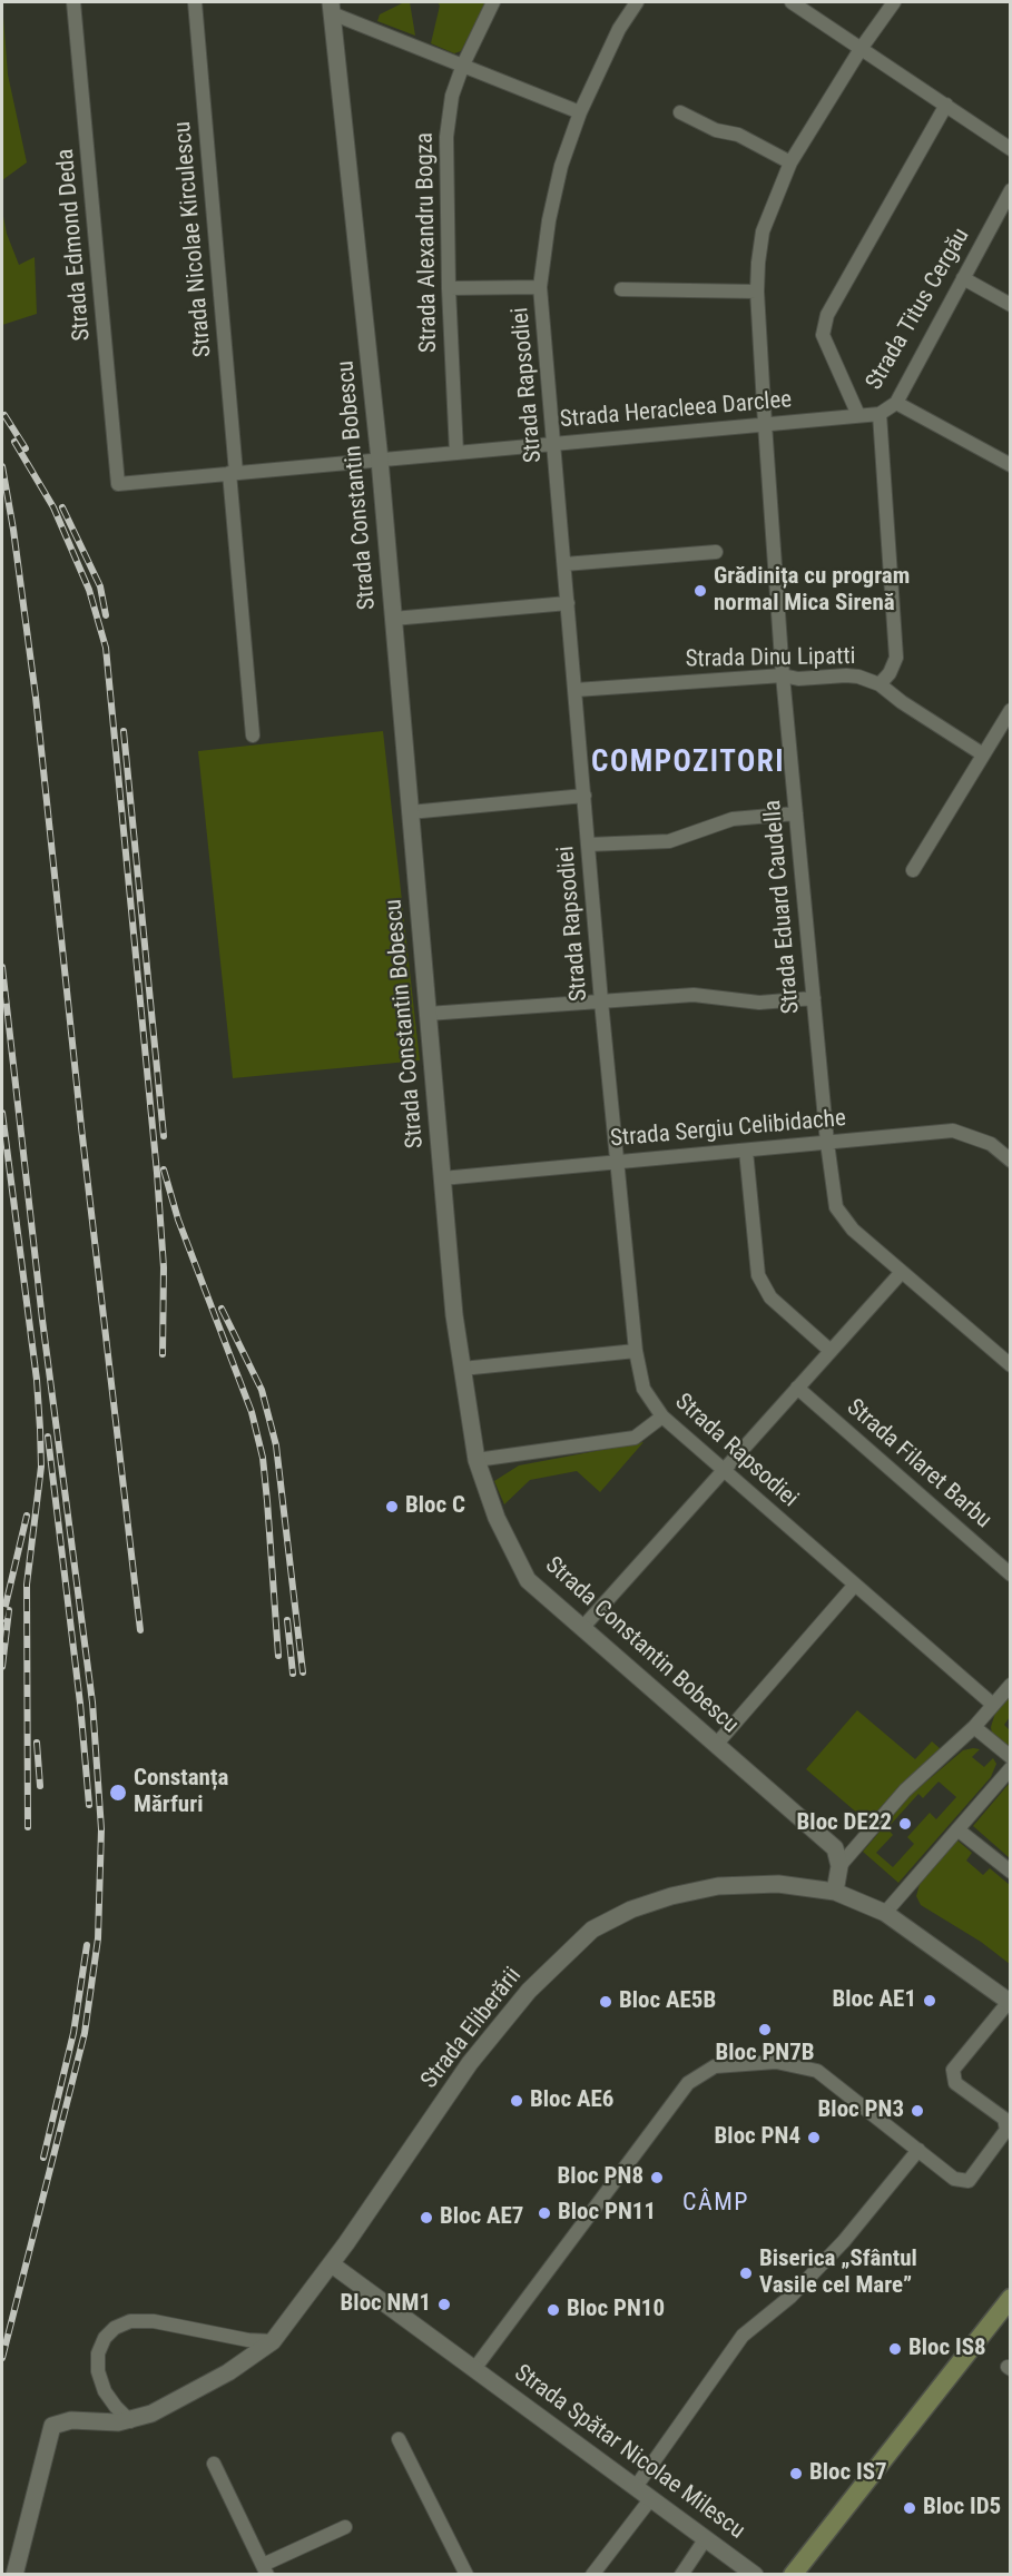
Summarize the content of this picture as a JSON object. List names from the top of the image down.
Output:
{
  "streets": {
    "street": [
      "Strada Nicolae Kirculescu",
      "Strada Alexandru Bogza",
      "Strada Edmond Deda",
      "Strada Titus Cergău",
      "Strada Rapsodiei",
      "Strada Heracleea Darclee",
      "Strada Constantin Bobescu",
      "Strada Dinu Lipatti",
      "Strada Eduard Caudella",
      "Strada Sergiu Celibidache",
      "Strada Filaret Barbu",
      "Strada Eliberării",
      "Strada Spătar Nicolae Milescu"
    ]
  },
  "crossings": [
    ["Strada Nicolae Kirculescu", "Strada Heracleea Darclee"],
    ["Strada Alexandru Bogza", "Strada Heracleea Darclee"],
    ["Strada Edmond Deda", "Strada Heracleea Darclee"],
    ["Strada Titus Cergău", "Strada Heracleea Darclee"],
    ["Strada Titus Cergău", "Strada Dinu Lipatti"],
    ["Strada Rapsodiei", "Strada Heracleea Darclee"],
    ["Strada Rapsodiei", "Strada Dinu Lipatti"],
    ["Strada Rapsodiei", "Strada Sergiu Celibidache"],
    ["Strada Heracleea Darclee", "Strada Constantin Bobescu"],
    ["Strada Heracleea Darclee", "Strada Eduard Caudella"],
    ["Strada Constantin Bobescu", "Strada Sergiu Celibidache"],
    ["Strada Dinu Lipatti", "Strada Eduard Caudella"],
    ["Strada Eduard Caudella", "Strada Sergiu Celibidache"],
    ["Strada Eliberării", "Strada Spătar Nicolae Milescu"]
  ],
  "districts": ["COMPOZITORI", "CÂMP"],
  "places": [
    "Grădinița cu program normal Mica Sirenă",
    "Bloc C",
    "Constanța Mărfuri",
    "Bloc DE22",
    "Bloc AE1",
    "Bloc AE5B",
    "Bloc PN7B",
    "Bloc AE6",
    "Bloc PN3",
    "Bloc PN4",
    "Bloc PN8",
    "Bloc PN11",
    "Bloc AE7",
    "Biserica „Sfântul Vasile cel Mare”",
    "Bloc NM1",
    "Bloc PN10",
    "Bloc IS8",
    "Bloc IS7",
    "Bloc ID5"
  ]
}
